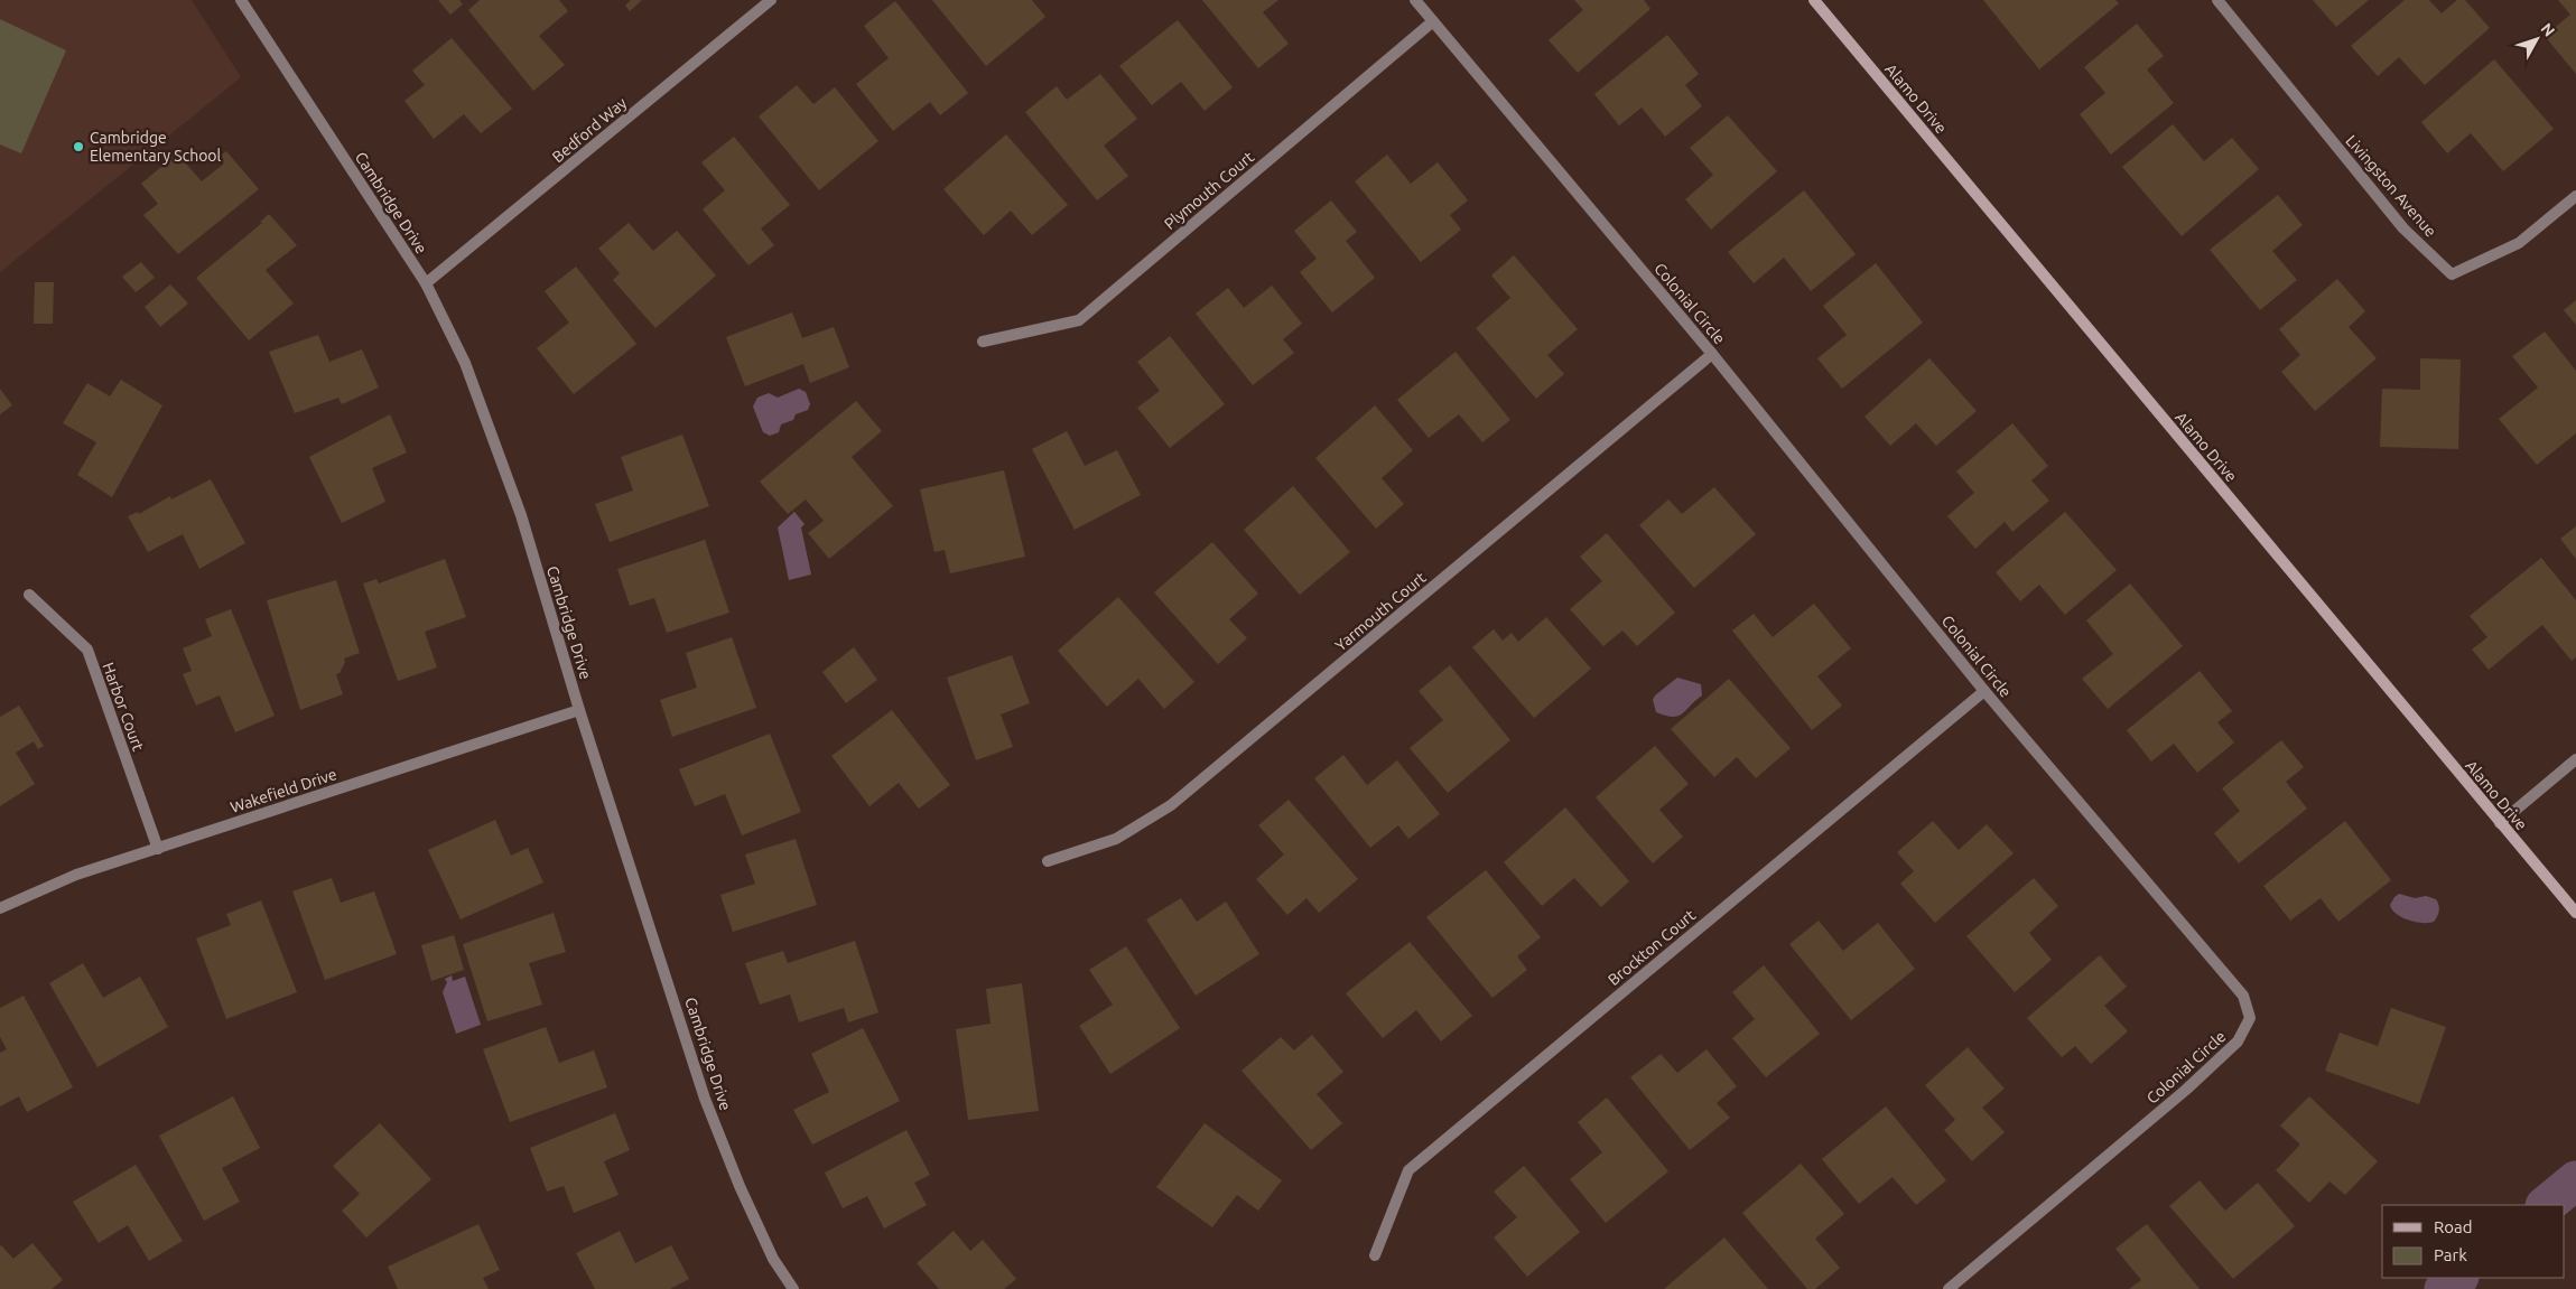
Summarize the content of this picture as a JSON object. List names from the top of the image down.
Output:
{
  "streets": {
    "main road": ["Alamo Drive"],
    "street": [
      "Bedford Way",
      "Livingston Avenue",
      "Plymouth Court",
      "Cambridge Drive",
      "Colonial Circle",
      "Yarmouth Court",
      "Harbor Court",
      "Wakefield Drive",
      "Brockton Court"
    ]
  },
  "crossings": [
    ["Bedford Way", "Cambridge Drive"],
    ["Plymouth Court", "Colonial Circle"],
    ["Cambridge Drive", "Wakefield Drive"],
    ["Colonial Circle", "Yarmouth Court"],
    ["Colonial Circle", "Brockton Court"],
    ["Harbor Court", "Wakefield Drive"]
  ],
  "places": ["Cambridge Elementary School"],
  "legend": ["Road", "Park"],
  "north": "top right"
}
